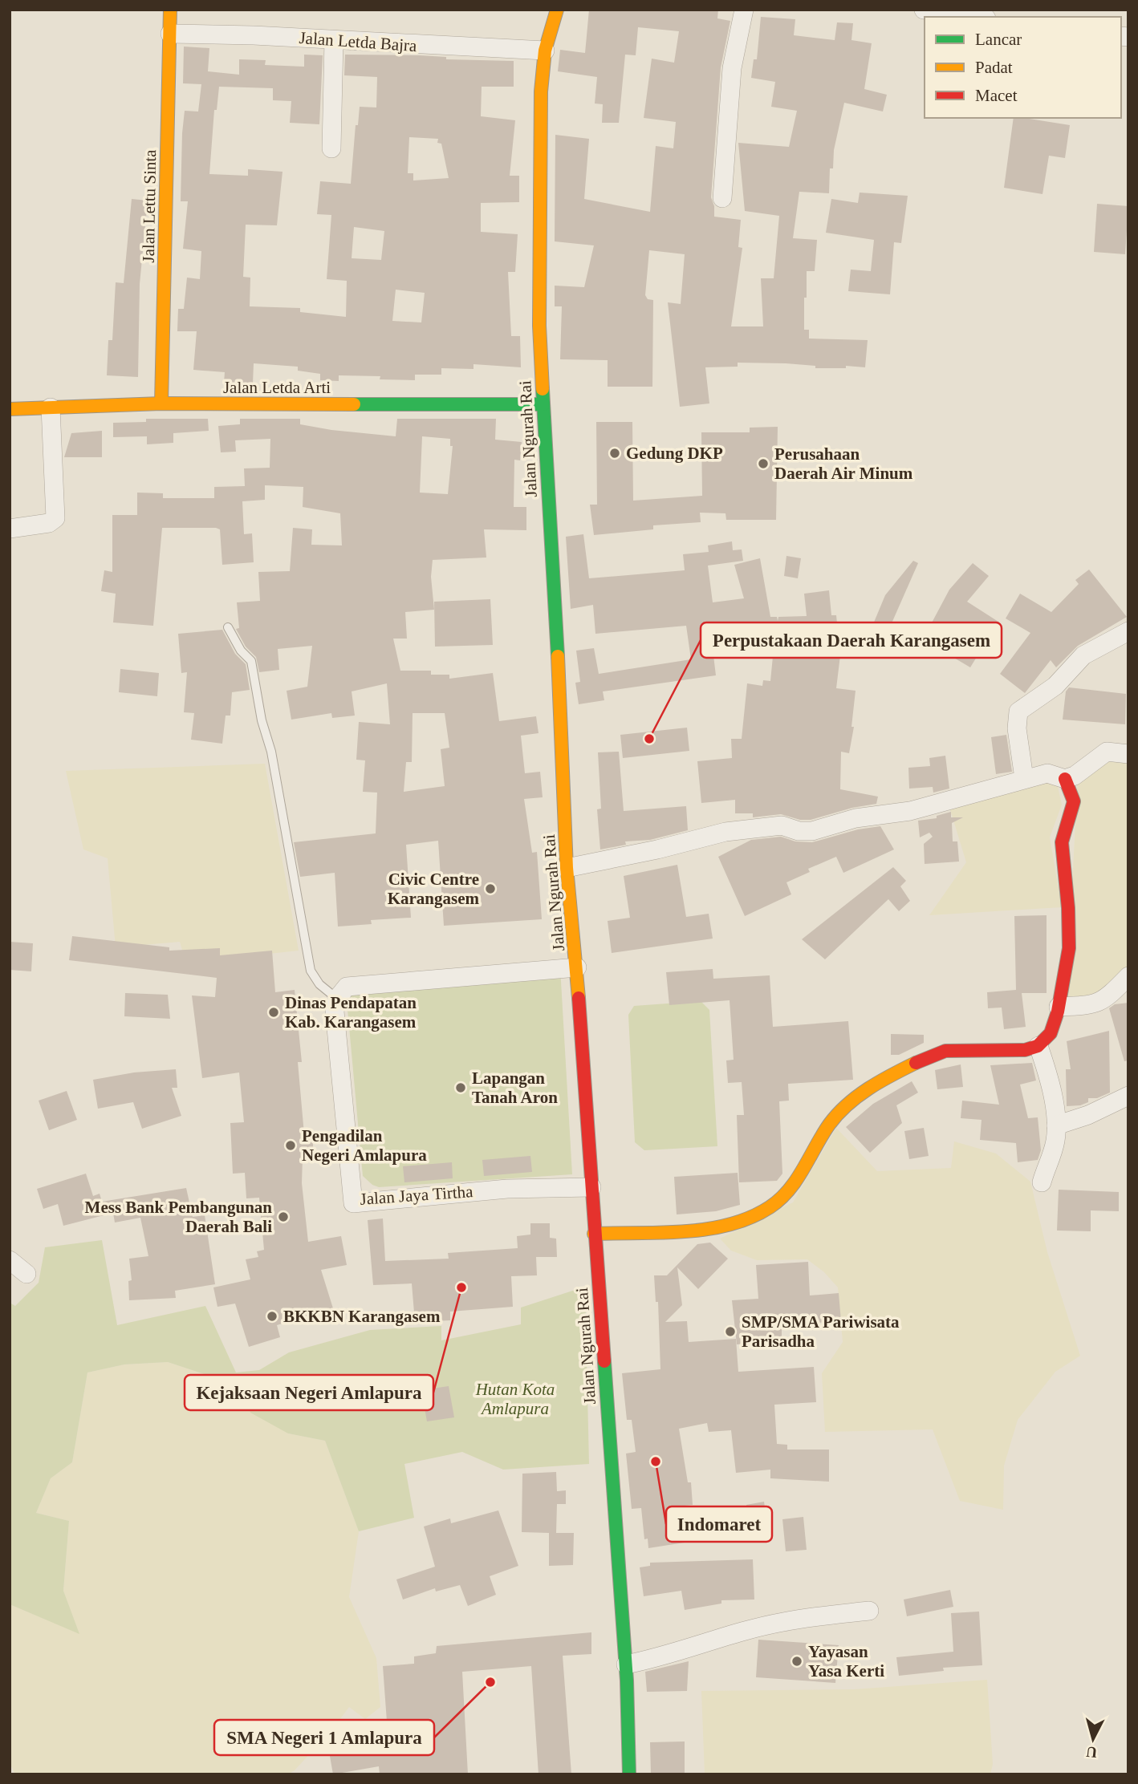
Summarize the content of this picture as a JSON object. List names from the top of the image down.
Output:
{
  "streets": {
    "street": [
      "Jalan Letda Bajra",
      "Jalan Lettu Sinta",
      "Jalan Letda Arti",
      "Jalan Ngurah Rai",
      "Jalan Jaya Tirtha"
    ]
  },
  "crossings": [
    ["Jalan Letda Bajra", "Jalan Lettu Sinta"],
    ["Jalan Letda Bajra", "Jalan Ngurah Rai"],
    ["Jalan Lettu Sinta", "Jalan Letda Arti"],
    ["Jalan Letda Arti", "Jalan Ngurah Rai"],
    ["Jalan Ngurah Rai", "Jalan Jaya Tirtha"]
  ],
  "parks": ["Hutan Kota Amlapura"],
  "places": [
    "Gedung DKP",
    "Perusahaan Daerah Air Minum",
    "Perpustakaan Daerah Karangasem",
    "Civic Centre Karangasem",
    "Dinas Pendapatan Kab. Karangasem",
    "Lapangan Tanah Aron",
    "Pengadilan Negeri Amlapura",
    "Mess Bank Pembangunan Daerah Bali",
    "Kejaksaan Negeri Amlapura",
    "BKKBN Karangasem",
    "SMP/SMA Pariwisata Parisadha",
    "Indomaret",
    "Yayasan Yasa Kerti",
    "SMA Negeri 1 Amlapura"
  ],
  "legend": ["Lancar", "Padat", "Macet"],
  "north": "bottom"
}
